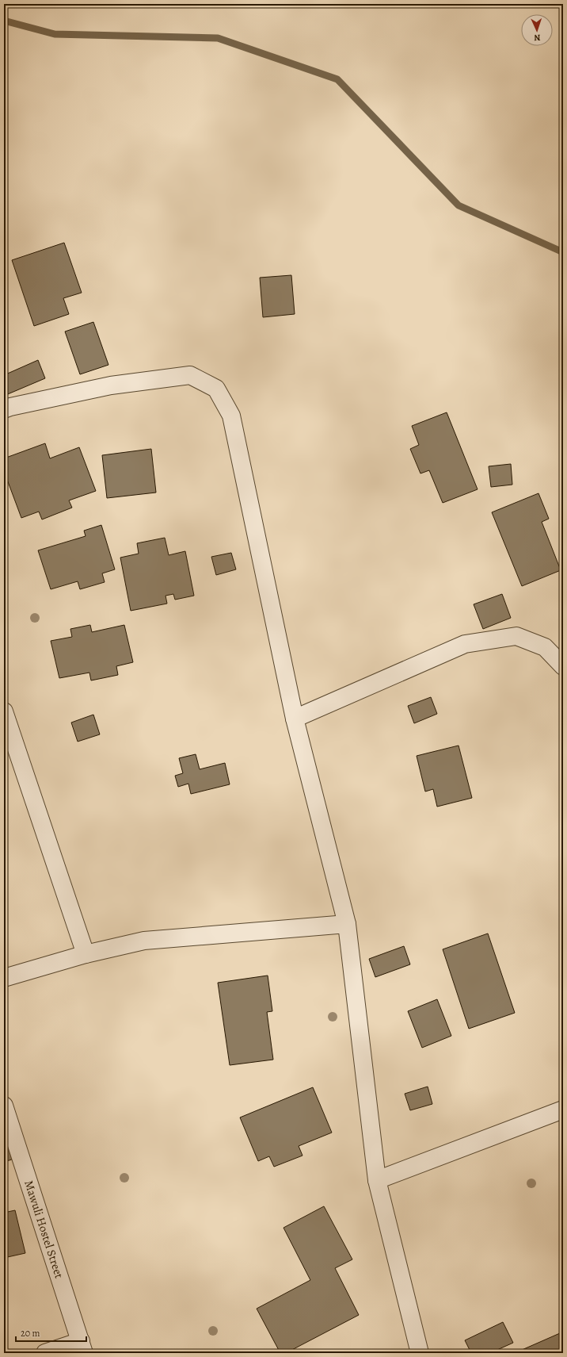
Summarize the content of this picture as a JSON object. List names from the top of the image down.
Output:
{
  "streets": {
    "street": ["Mawuli Hostel Street"]
  },
  "scale_bar": "20 m",
  "north": "bottom"
}
